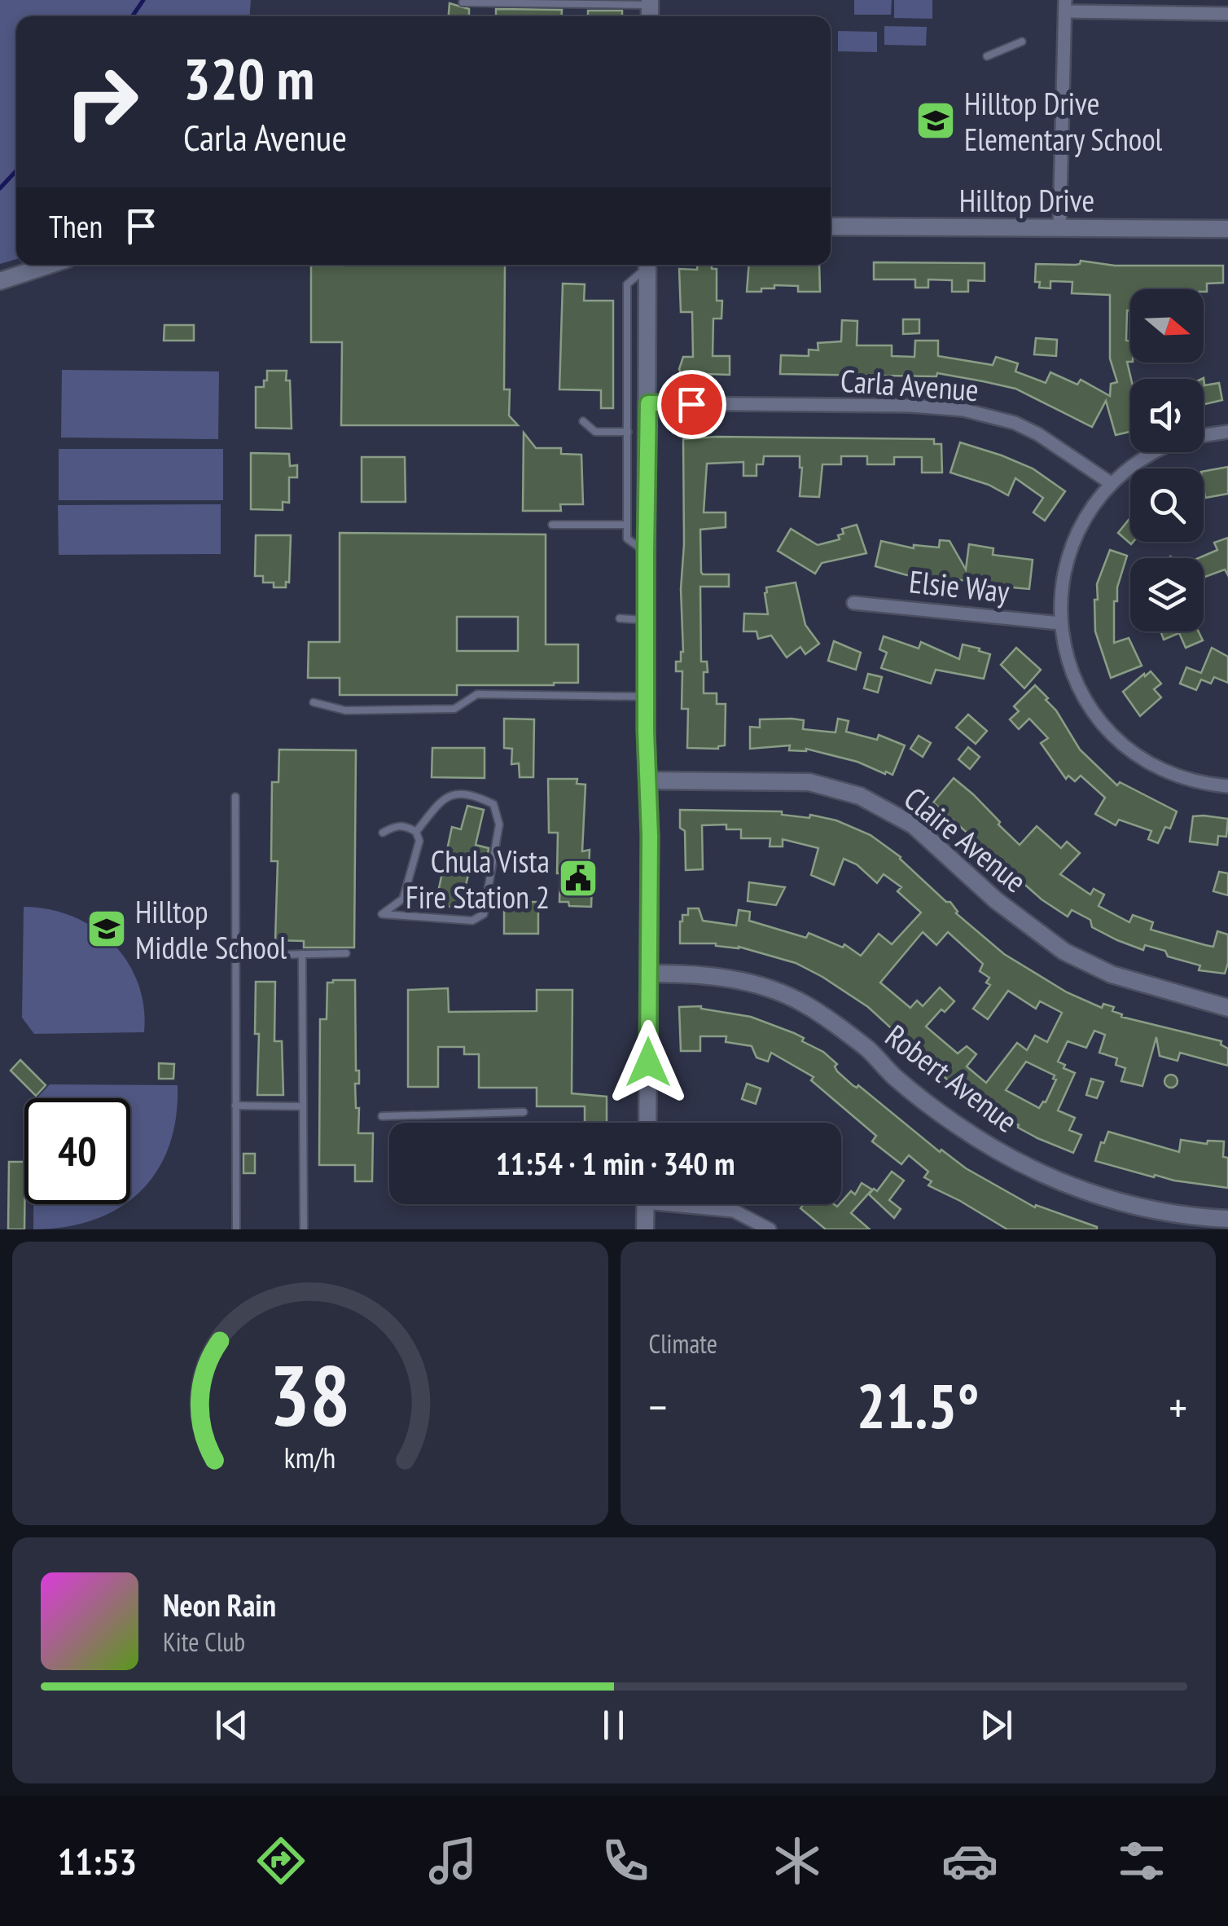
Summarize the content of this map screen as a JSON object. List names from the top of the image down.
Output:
{
  "streets": {
    "street": [
      "Hilltop Drive",
      "Carla Avenue",
      "Elsie Way",
      "Claire Avenue",
      "Robert Avenue"
    ]
  },
  "places": {
    "school or university": ["Hilltop Drive Elementary School", "Hilltop Middle School"],
    "public building": ["Chula Vista Fire Station 2"]
  },
  "north": "right",
  "page": {
    "turn": ["320 m", "Carla Avenue"],
    "then": "Then",
    "limit": "40",
    "trip": "11:54 · 1 min · 340 m",
    "tile": "Climate",
    "heat": ["−", "21.5°", "+"],
    "song": ["Neon Rain", "Kite Club"],
    "tabs": "11:53",
    "gauge": ["38", "km/h"]
  }
}
